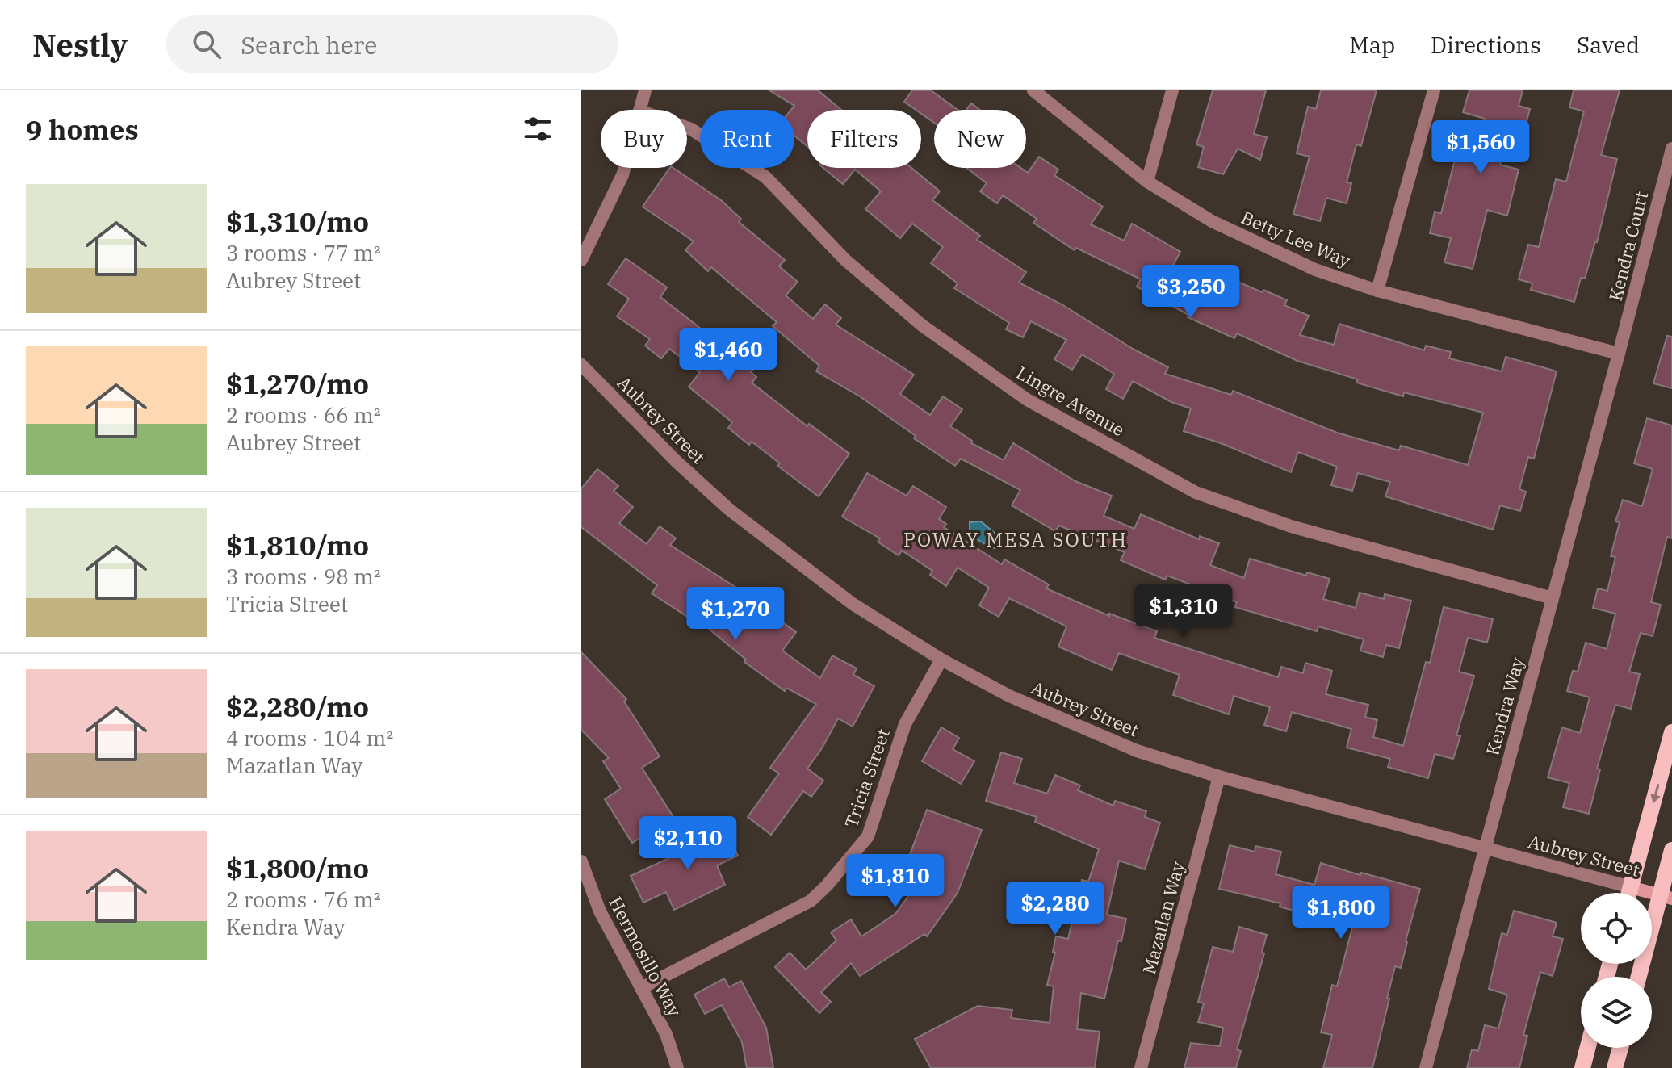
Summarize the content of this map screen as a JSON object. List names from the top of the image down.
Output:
{
  "streets": {
    "street": [
      "Betty Lee Way",
      "Kendra Court",
      "Lingre Avenue",
      "Aubrey Street",
      "Kendra Way",
      "Tricia Street",
      "Mazatlan Way",
      "Hermosillo Way"
    ]
  },
  "crossings": [
    ["Betty Lee Way", "Kendra Court"],
    ["Betty Lee Way", "Kendra Way"],
    ["Kendra Court", "Kendra Way"],
    ["Lingre Avenue", "Kendra Way"],
    ["Aubrey Street", "Kendra Way"],
    ["Aubrey Street", "Tricia Street"],
    ["Aubrey Street", "Mazatlan Way"],
    ["Tricia Street", "Hermosillo Way"]
  ],
  "districts": ["POWAY MESA SOUTH"],
  "page": {
    "header": "Nestly",
    "search": "Search here",
    "nav": ["Map", "Directions", "Saved"],
    "heading": "9 homes",
    "chip": [
      "Buy",
      "Rent",
      "Filters",
      "New"
    ],
    "price": [
      "$1,560",
      "$3,250",
      "$1,460",
      "$1,310",
      "$1,270",
      "$2,110",
      "$1,810",
      "$2,280",
      "$1,800"
    ],
    "list": [
      {
        "name": "$1,310/mo",
        "note": "3 rooms · 77 m² · Aubrey Street"
      },
      {
        "name": "$1,270/mo",
        "note": "2 rooms · 66 m² · Aubrey Street"
      },
      {
        "name": "$1,810/mo",
        "note": "3 rooms · 98 m² · Tricia Street"
      },
      {
        "name": "$2,280/mo",
        "note": "4 rooms · 104 m² · Mazatlan Way"
      },
      {
        "name": "$1,800/mo",
        "note": "2 rooms · 76 m² · Kendra Way"
      }
    ]
  }
}
